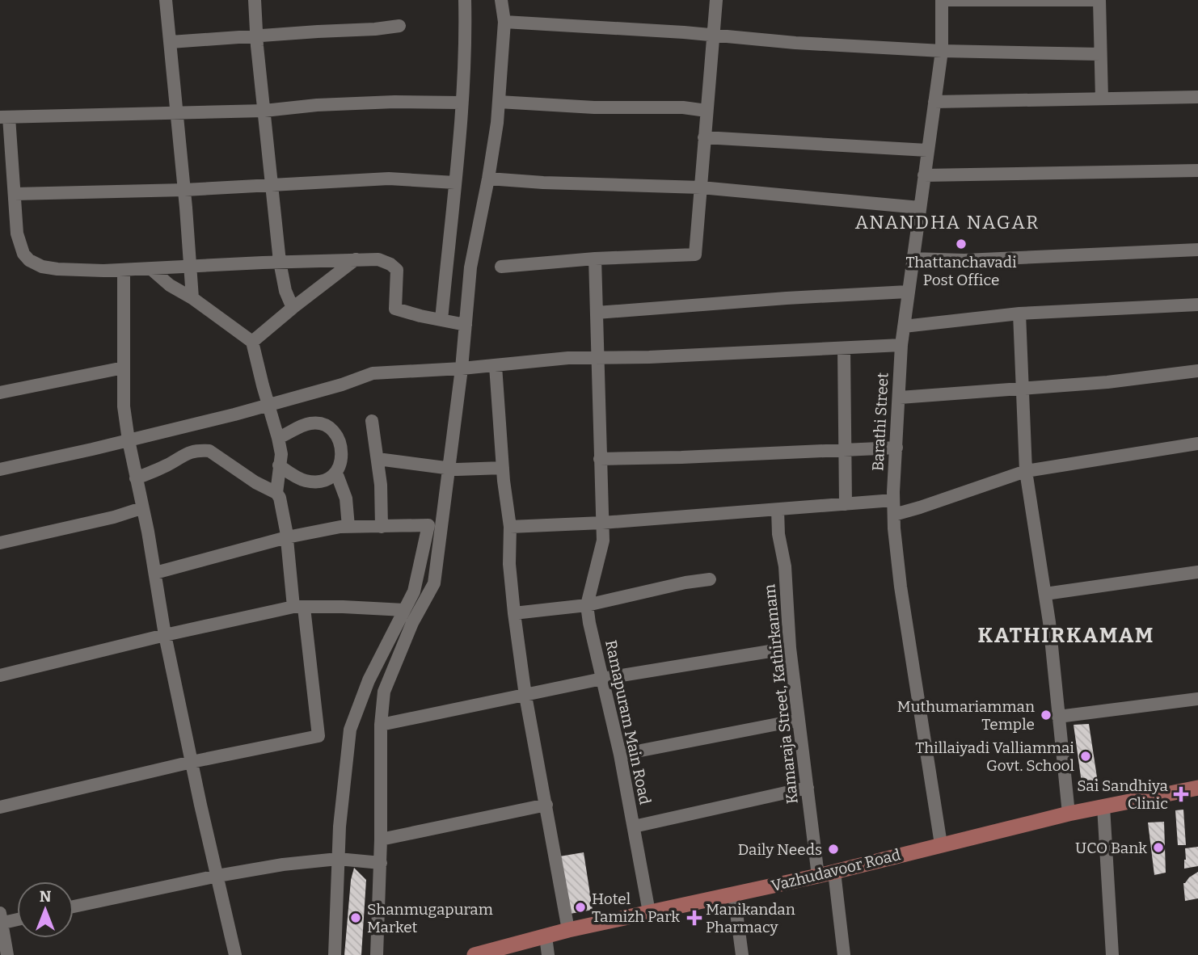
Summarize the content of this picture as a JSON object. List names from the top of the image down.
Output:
{
  "streets": {
    "main road": ["Vazhudavoor Road"],
    "street": ["Barathi Street", "Kamaraja Street, Kathirkamam", "Ramapuram Main Road"]
  },
  "crossings": [
    ["Barathi Street", "Vazhudavoor Road"],
    ["Kamaraja Street, Kathirkamam", "Vazhudavoor Road"],
    ["Ramapuram Main Road", "Vazhudavoor Road"]
  ],
  "districts": ["ANANDHA NAGAR", "KATHIRKAMAM"],
  "places": {
    "other": [
      "Thattanchavadi Post Office",
      "Muthumariamman Temple",
      "Thillaiyadi Valliammai Govt. School",
      "UCO Bank",
      "Daily Needs",
      "Hotel Tamizh Park",
      "Shanmugapuram Market"
    ],
    "health": ["Sai Sandhiya Clinic", "Manikandan Pharmacy"]
  },
  "north": "top"
}
